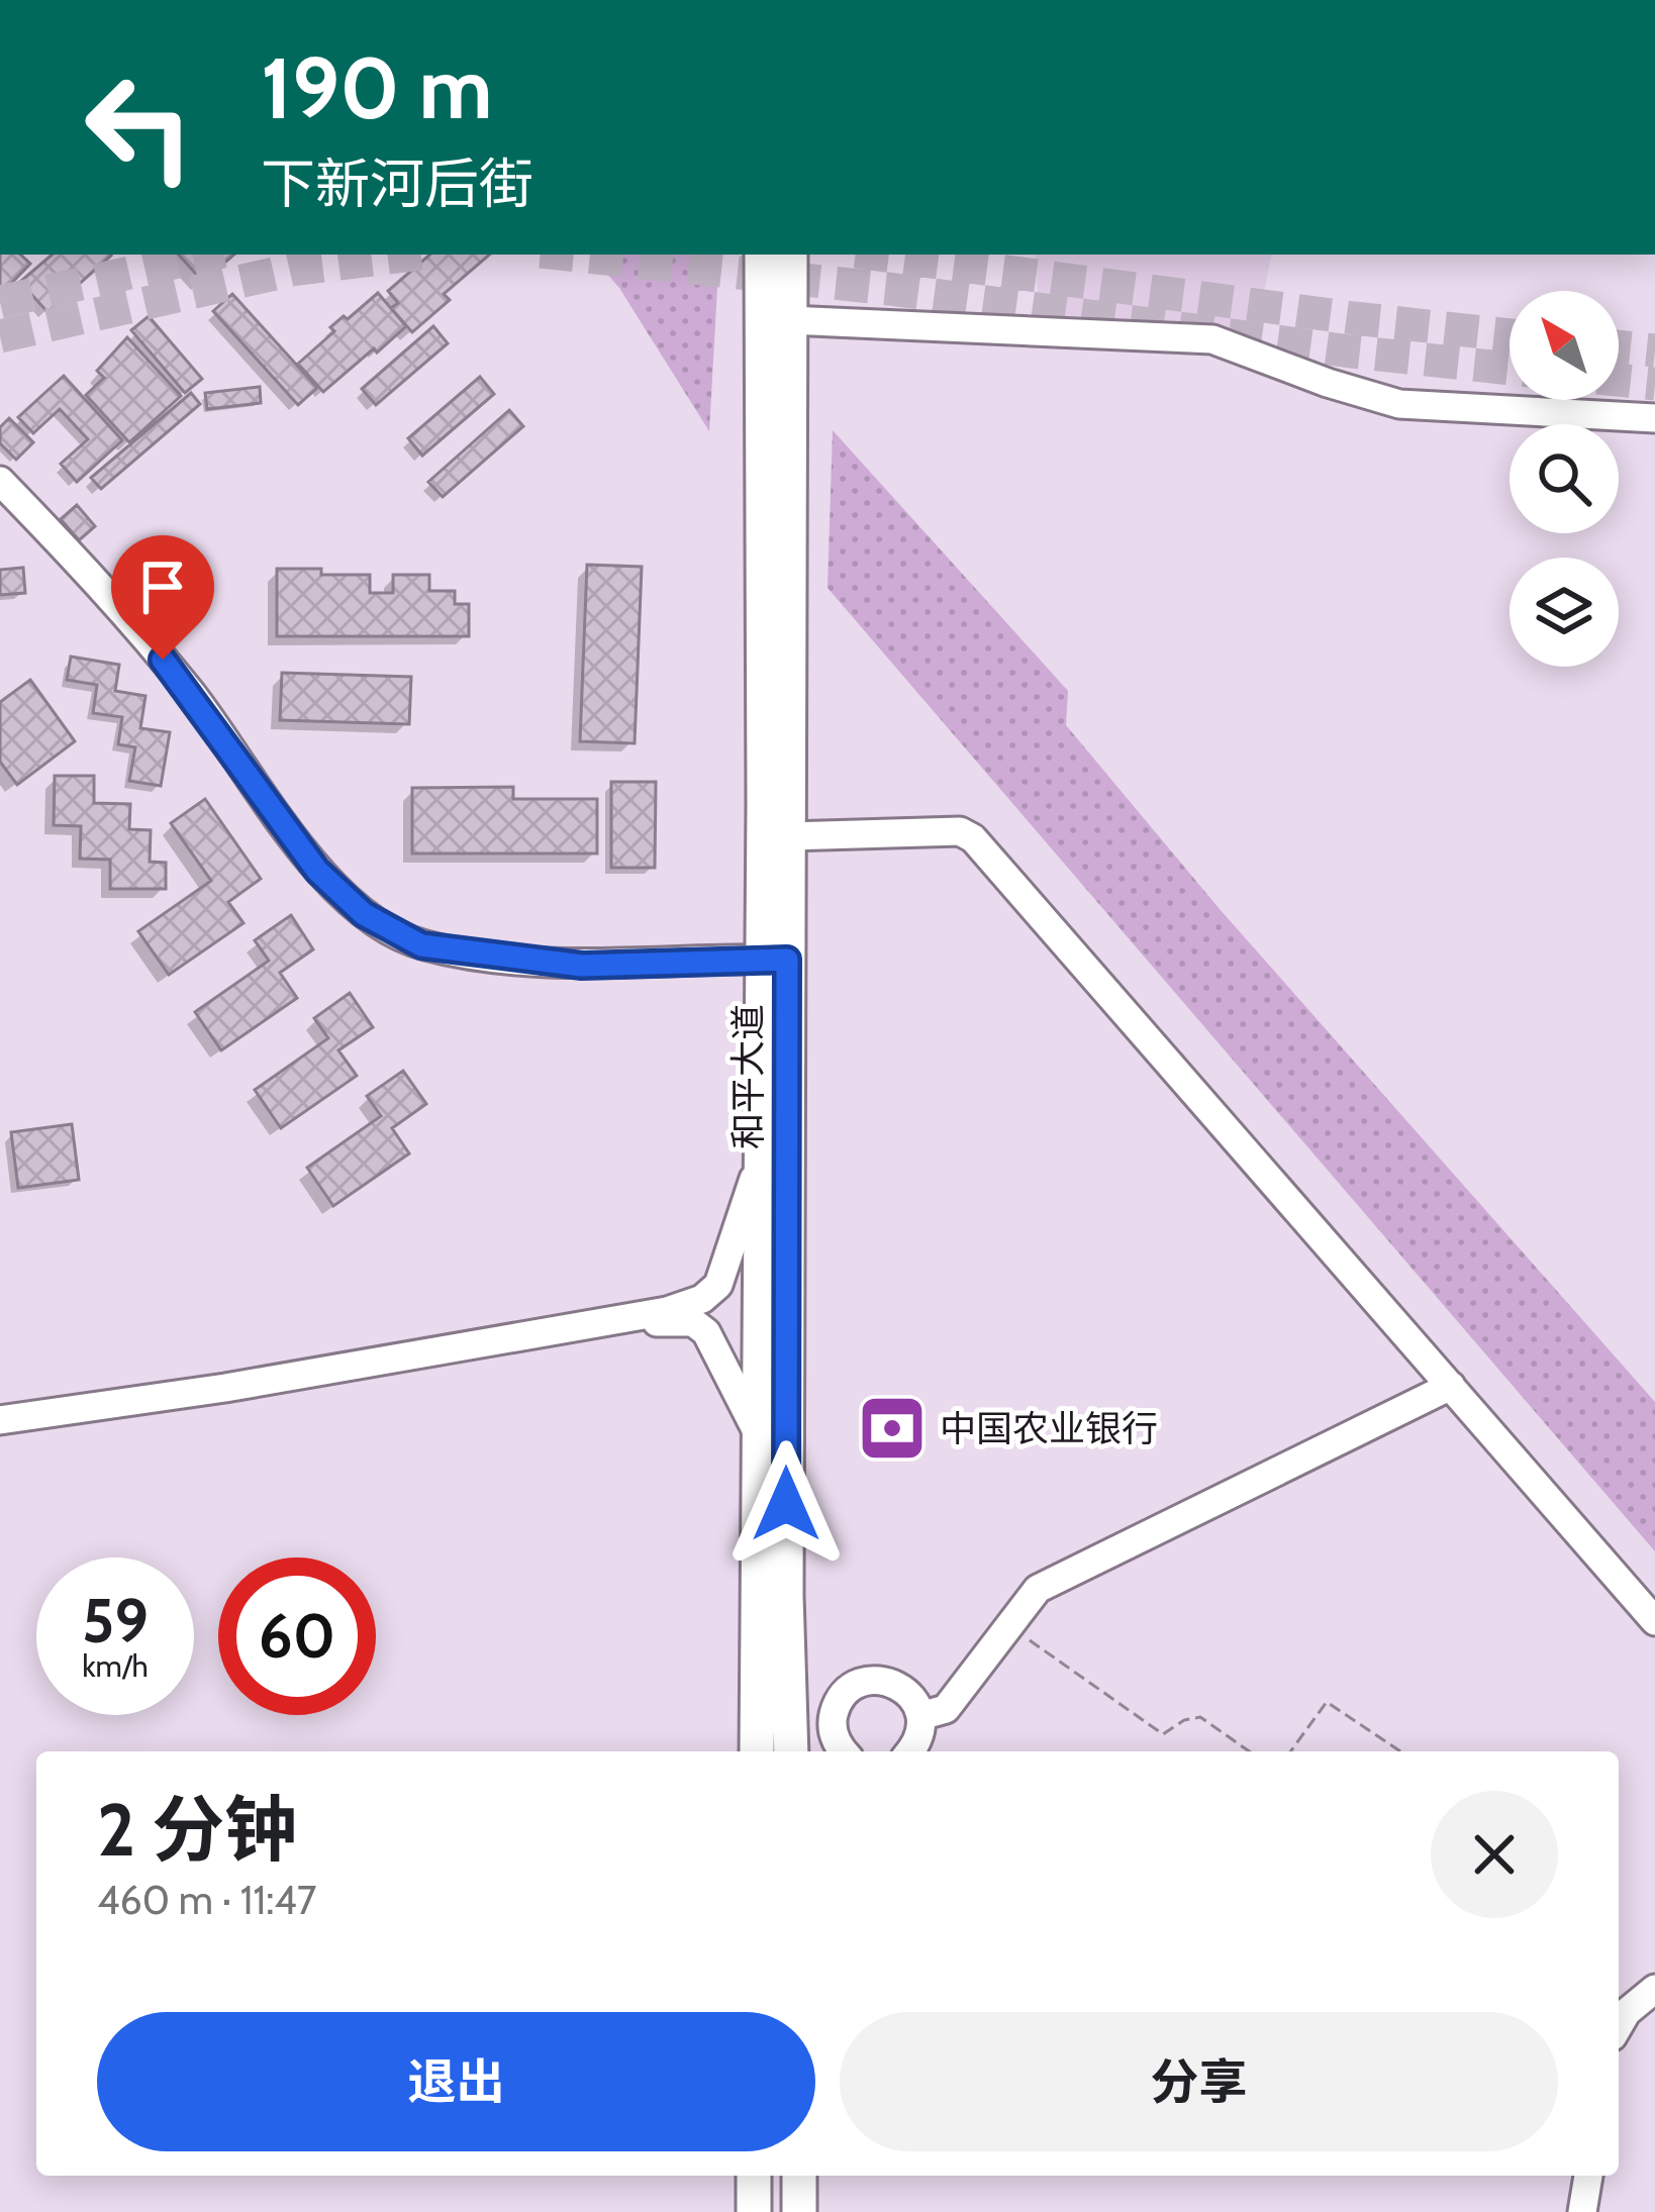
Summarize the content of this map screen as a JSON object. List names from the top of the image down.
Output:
{
  "streets": {
    "main road": ["和平大道"]
  },
  "places": {
    "bank": ["中国农业银行"]
  },
  "north": "top left",
  "page": {
    "turn": ["190 m", "下新河后街"],
    "speed": "59 km/h",
    "limit": "60",
    "heading": ["2 分钟", "460 m · 11:47"],
    "buttons": ["退出", "分享"]
  }
}
